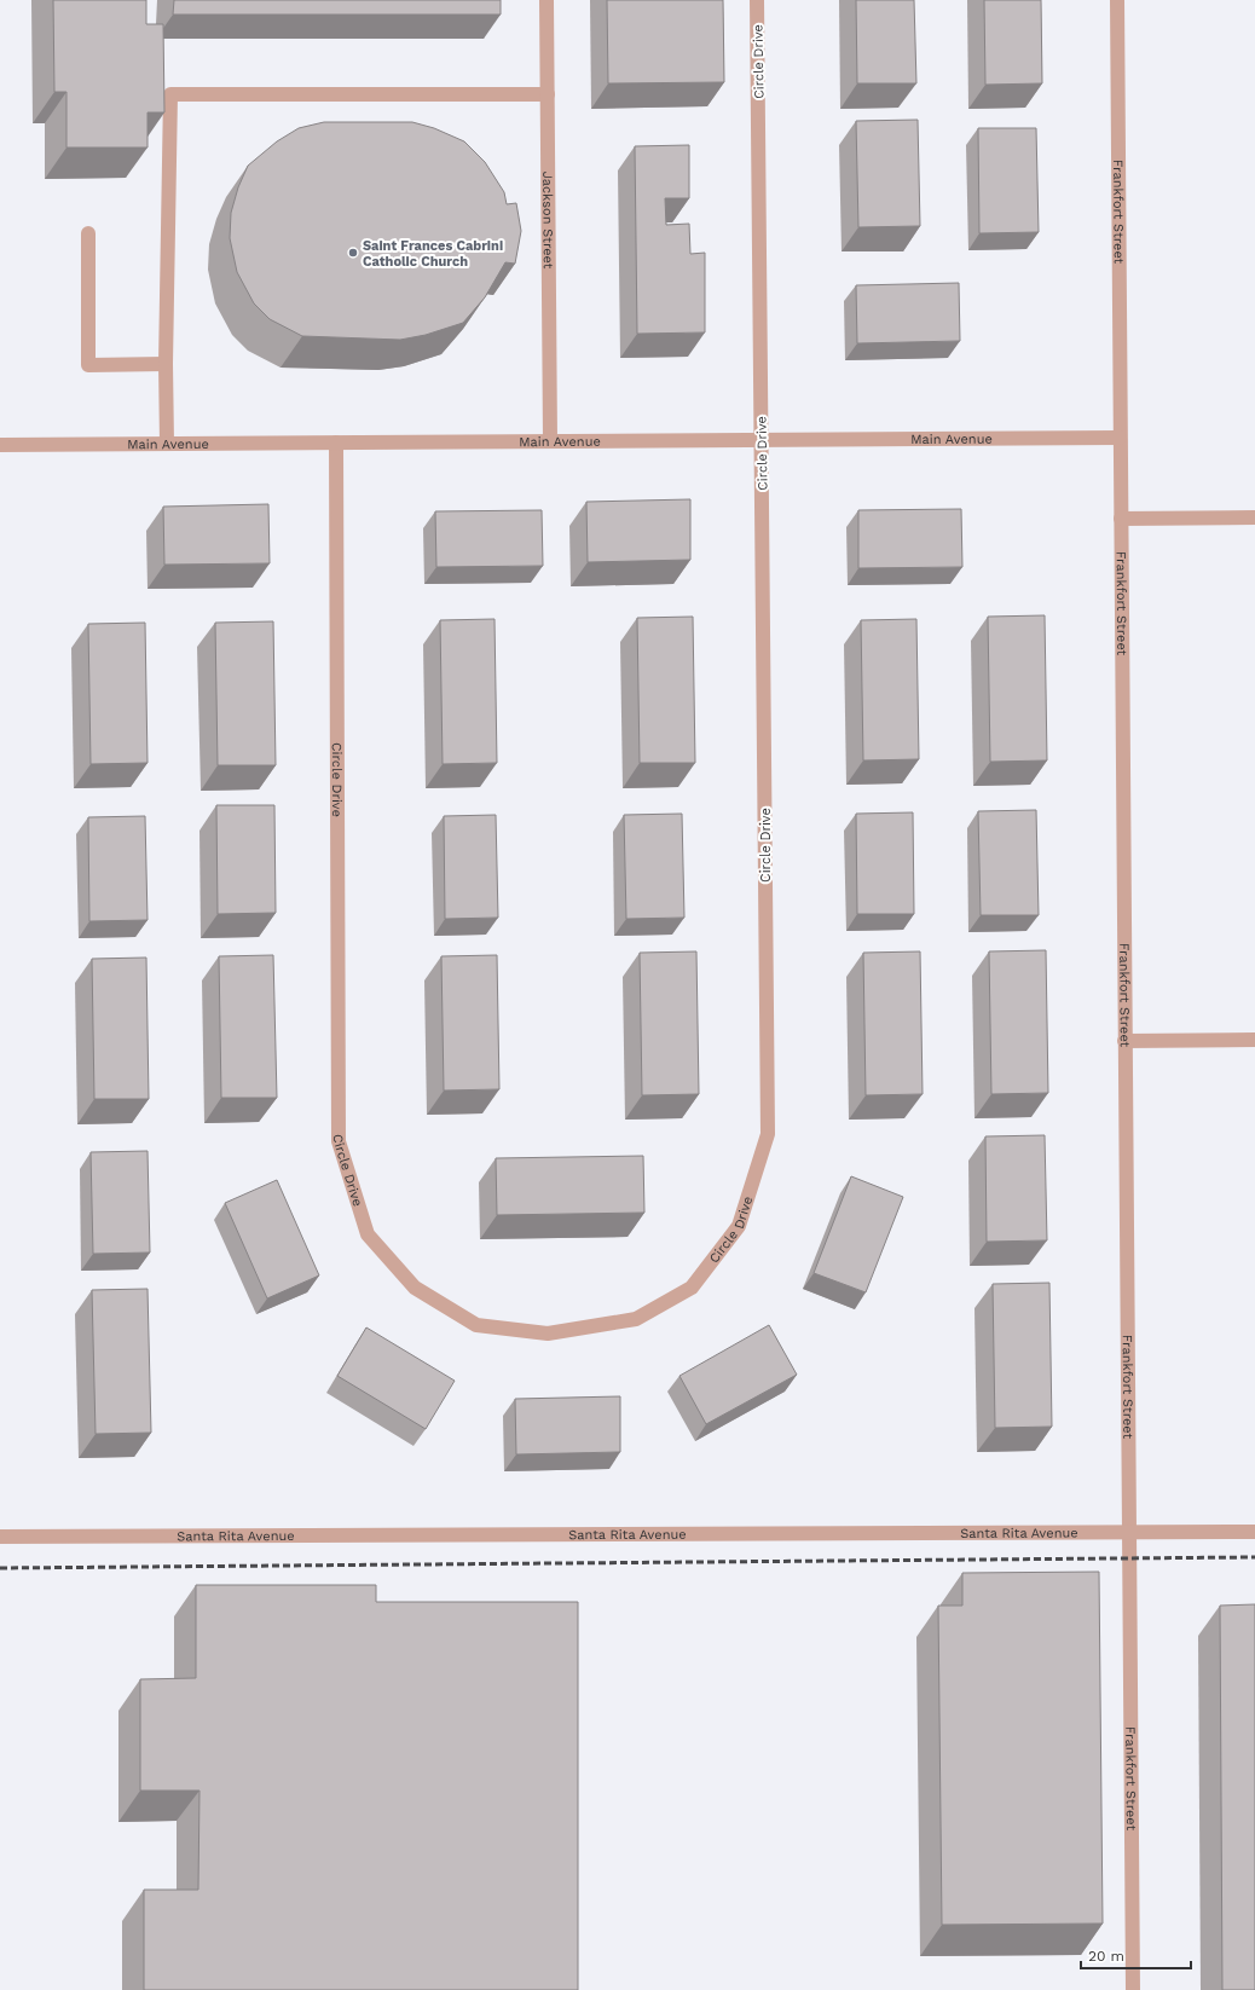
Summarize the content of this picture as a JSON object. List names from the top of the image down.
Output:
{
  "streets": {
    "street": [
      "Circle Drive",
      "Frankfort Street",
      "Jackson Street",
      "Main Avenue",
      "Santa Rita Avenue"
    ]
  },
  "crossings": [
    ["Circle Drive", "Main Avenue"],
    ["Frankfort Street", "Main Avenue"],
    ["Frankfort Street", "Santa Rita Avenue"],
    ["Jackson Street", "Main Avenue"]
  ],
  "places": ["Saint Frances Cabrini Catholic Church"],
  "scale_bar": "20 m"
}
